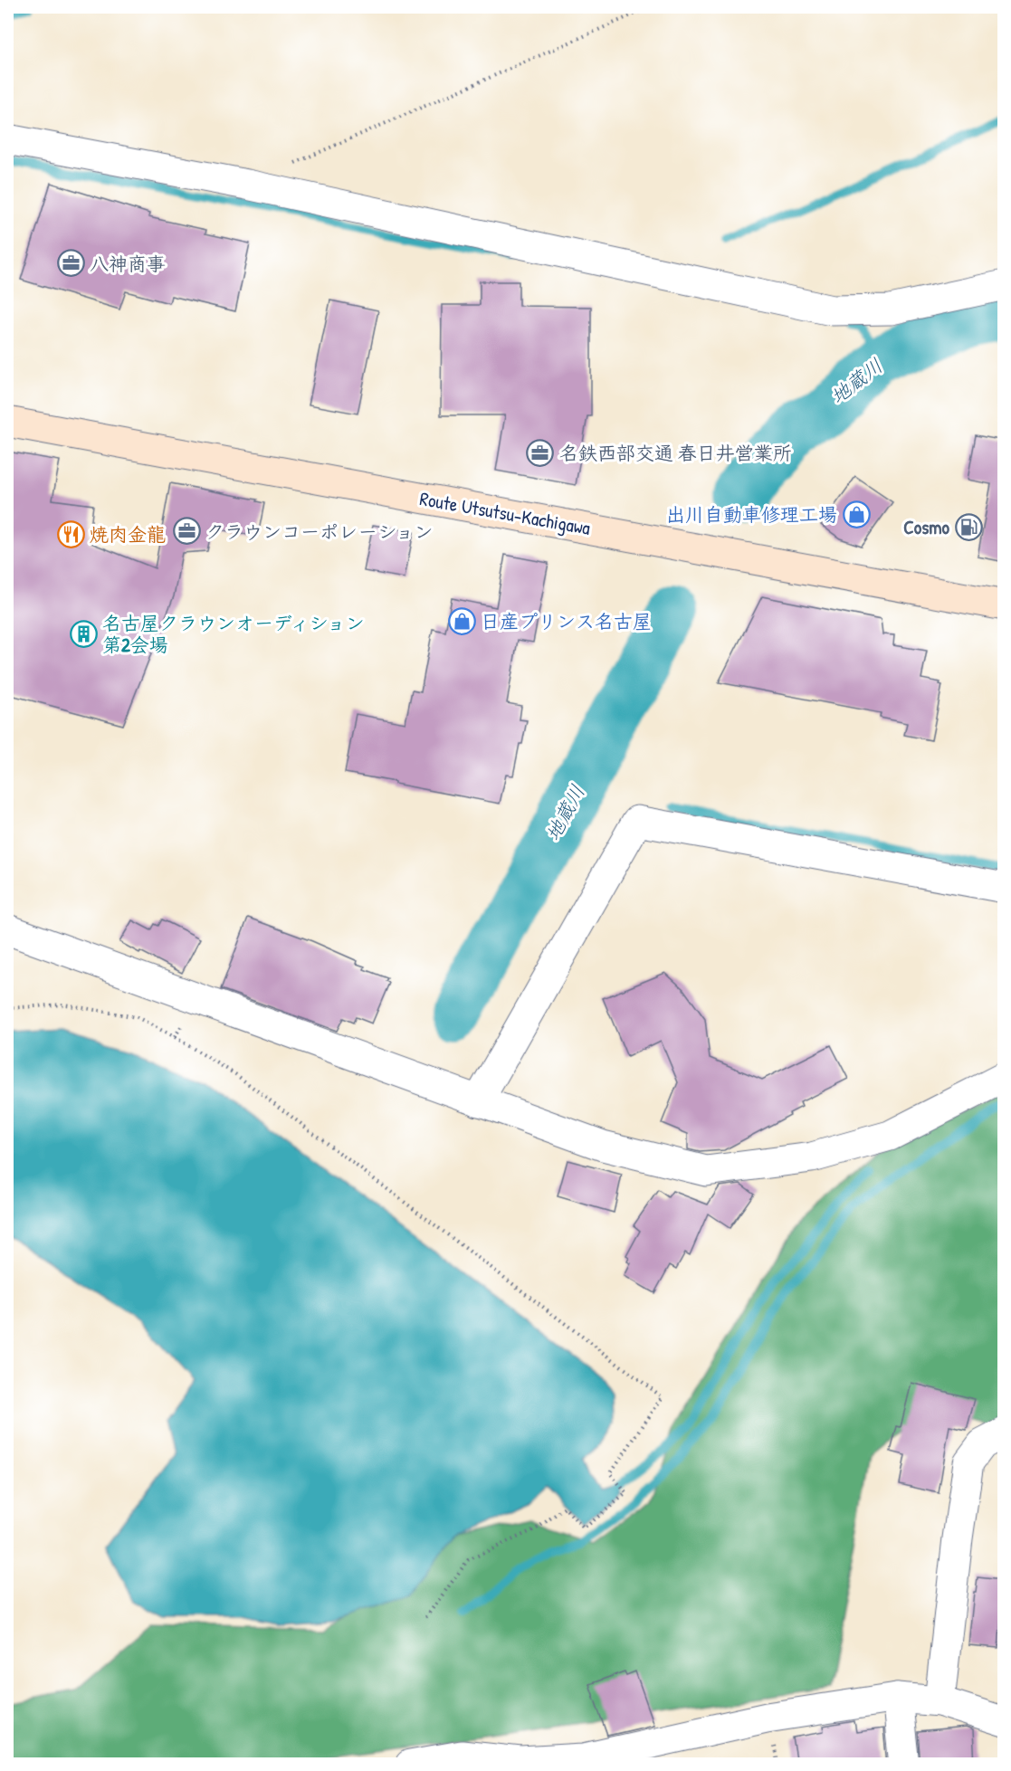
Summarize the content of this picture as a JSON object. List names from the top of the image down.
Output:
{
  "streets": {
    "main road": ["Route Utsutsu-Kachigawa"]
  },
  "water": ["地蔵川"],
  "places": {
    "office": ["八神商事", "名鉄西部交通 春日井営業所", "クラウンコーポレーション"],
    "shop": ["出川自動車修理工場", "日産プリンス名古屋"],
    "fuel station": ["Cosmo"],
    "restaurant": ["焼肉金龍"],
    "building": ["名古屋クラウンオーディション 第2会場"]
  }
}
